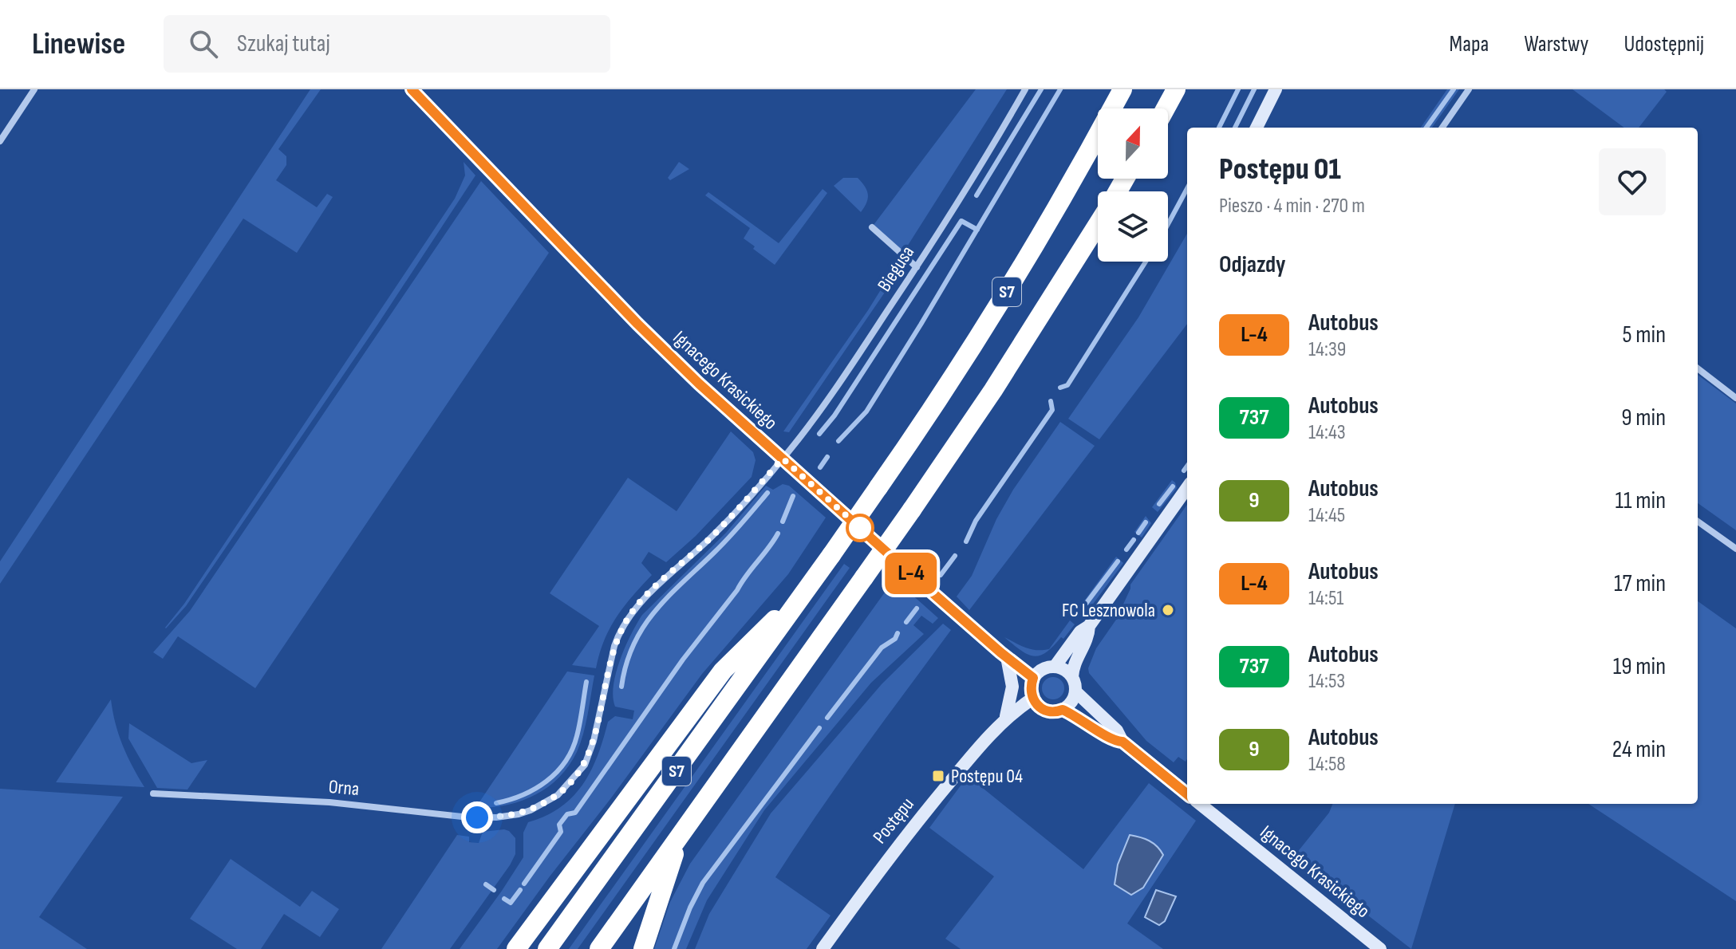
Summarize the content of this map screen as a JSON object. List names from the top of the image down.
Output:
{
  "streets": {
    "highway": ["S7"],
    "street": [
      "Biegusa",
      "Ignacego Krasickiego",
      "Orna",
      "Postępu"
    ]
  },
  "crossings": [
    ["Biegusa", "Ignacego Krasickiego"],
    ["Biegusa", "Orna"],
    ["Ignacego Krasickiego", "Postępu"]
  ],
  "places": {
    "other": ["FC Lesznowola"],
    "transit": ["Postępu 04"]
  },
  "lines": ["bus line L-4"],
  "north": "top",
  "page": {
    "header": "Linewise",
    "search": "Szukaj tutaj",
    "nav": ["Mapa", "Warstwy", "Udostępnij"],
    "on_map": "L-4",
    "heading": [
      ["Postępu 01", "Pieszo · 4 min · 270 m"],
      "Odjazdy"
    ],
    "list": [
      {
        "mark": "L-4",
        "name": "Autobus",
        "note": "14:39",
        "value": "5 min"
      },
      {
        "mark": "737",
        "name": "Autobus",
        "note": "14:43",
        "value": "9 min"
      },
      {
        "mark": "9",
        "name": "Autobus",
        "note": "14:45",
        "value": "11 min"
      },
      {
        "mark": "L-4",
        "name": "Autobus",
        "note": "14:51",
        "value": "17 min"
      },
      {
        "mark": "737",
        "name": "Autobus",
        "note": "14:53",
        "value": "19 min"
      },
      {
        "mark": "9",
        "name": "Autobus",
        "note": "14:58",
        "value": "24 min"
      }
    ]
  }
}
